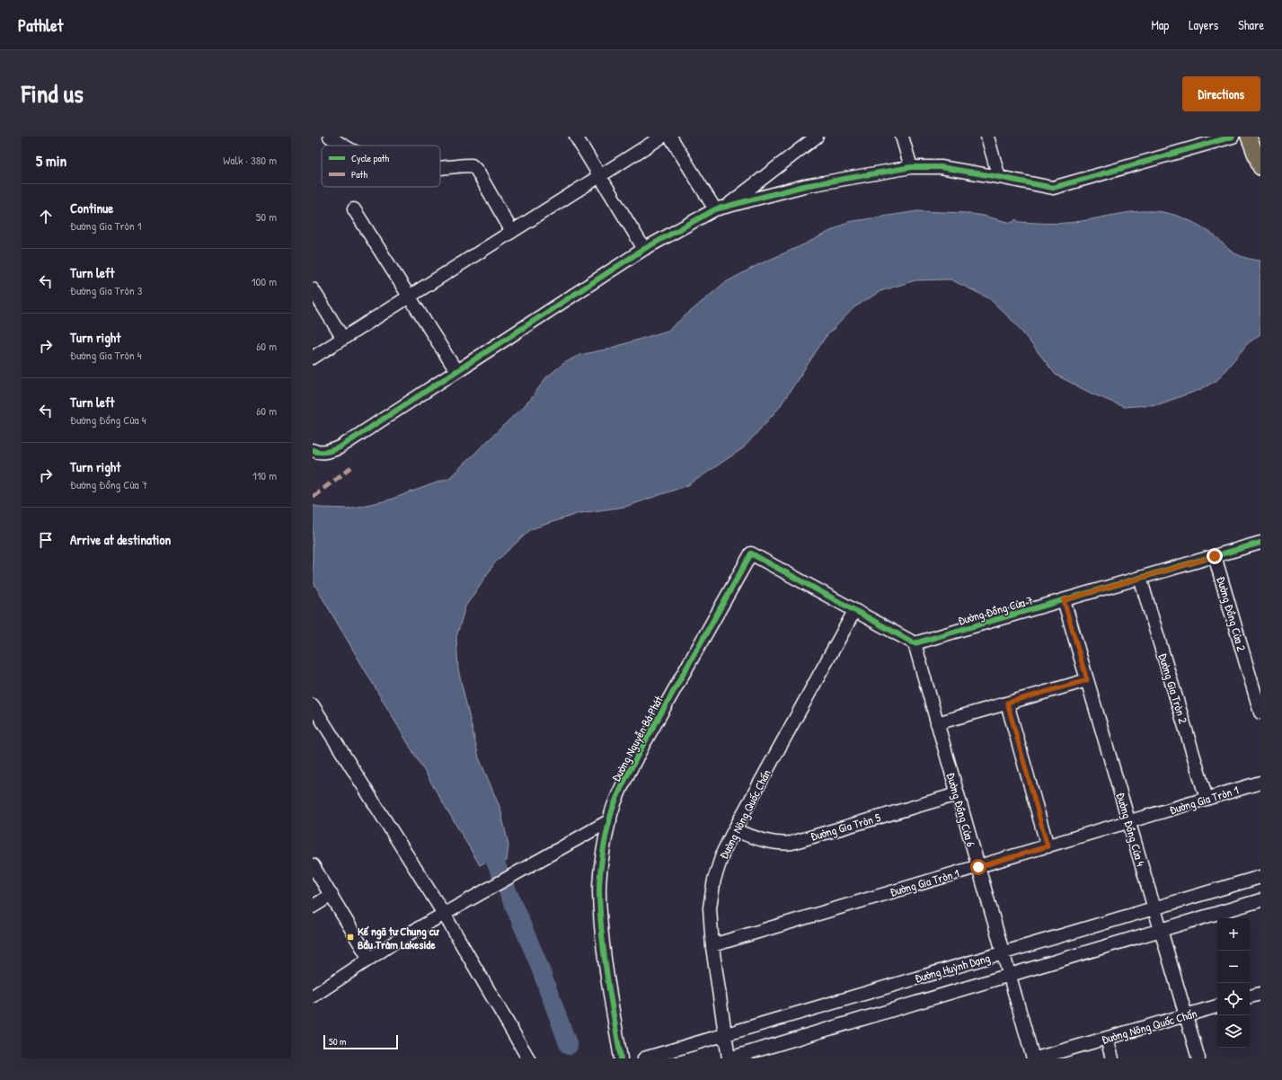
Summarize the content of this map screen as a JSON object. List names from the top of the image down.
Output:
{
  "streets": {
    "street": [
      "Đường Đồng Cửa 7",
      "Đường Đồng Cửa 2",
      "Đường Gia Tròn 2",
      "Đường Nguyễn Bá Phát",
      "Đường Gia Tròn 1",
      "Đường Đồng Cửa 6",
      "Đường Nông Quốc Chấn",
      "Đường Gia Tròn 5",
      "Đường Đồng Cửa 4",
      "Đường Huỳnh Dạng"
    ]
  },
  "crossings": [
    ["Đường Đồng Cửa 7", "Đường Đồng Cửa 2"],
    ["Đường Đồng Cửa 7", "Đường Gia Tròn 2"],
    ["Đường Đồng Cửa 7", "Đường Đồng Cửa 6"],
    ["Đường Đồng Cửa 7", "Đường Đồng Cửa 4"],
    ["Đường Gia Tròn 2", "Đường Gia Tròn 1"],
    ["Đường Nguyễn Bá Phát", "Đường Nông Quốc Chấn"],
    ["Đường Gia Tròn 1", "Đường Đồng Cửa 6"],
    ["Đường Gia Tròn 1", "Đường Nông Quốc Chấn"],
    ["Đường Gia Tròn 1", "Đường Đồng Cửa 4"],
    ["Đường Đồng Cửa 6", "Đường Gia Tròn 5"],
    ["Đường Đồng Cửa 6", "Đường Huỳnh Dạng"],
    ["Đường Nông Quốc Chấn", "Đường Gia Tròn 5"],
    ["Đường Nông Quốc Chấn", "Đường Đồng Cửa 4"],
    ["Đường Nông Quốc Chấn", "Đường Huỳnh Dạng"],
    ["Đường Đồng Cửa 4", "Đường Huỳnh Dạng"]
  ],
  "places": {
    "transit": ["Kế ngã tư Chung cư Bầu Tràm Lakeside"]
  },
  "legend": ["Cycle path", "Path"],
  "scale_bar": "50 m",
  "page": {
    "header": "Pathlet",
    "nav": ["Map", "Layers", "Share"],
    "title": "Find us",
    "buttons": "Directions",
    "heading": ["5 min", "Walk · 380 m"],
    "list": [
      ["Continue", "Đường Gia Tròn 1", "50 m"],
      ["Turn left", "Đường Gia Tròn 3", "100 m"],
      ["Turn right", "Đường Gia Tròn 4", "60 m"],
      ["Turn left", "Đường Đồng Cửa 4", "60 m"],
      ["Turn right", "Đường Đồng Cửa 7", "110 m"],
      "Arrive at destination"
    ],
    "map_buttons": ["+", "−"],
    "scale": "50 m"
  }
}
